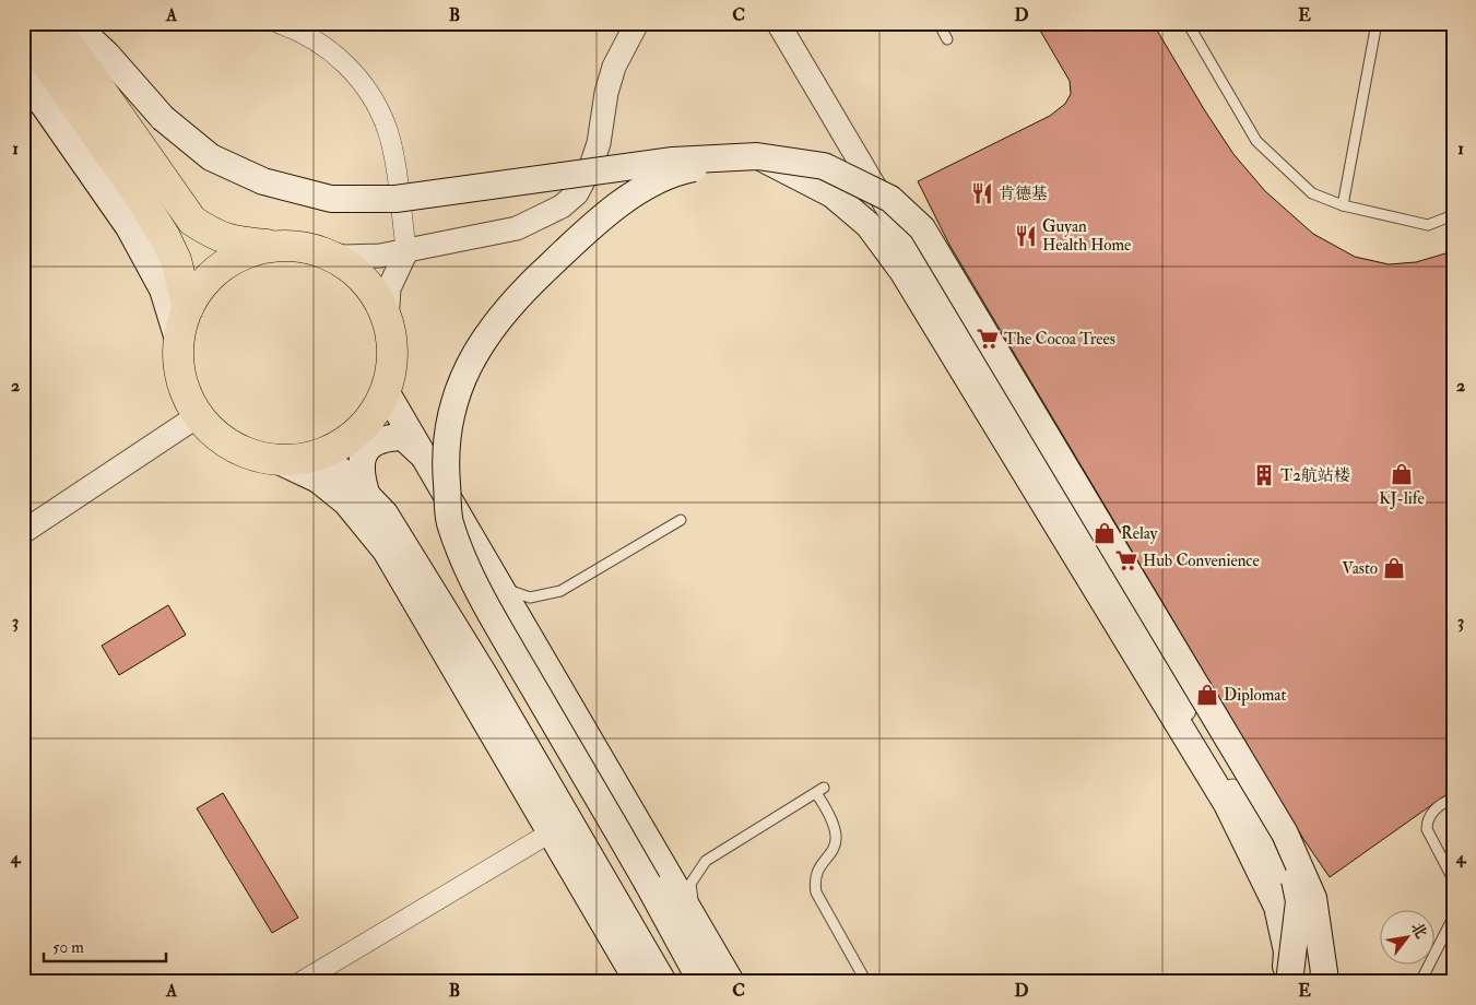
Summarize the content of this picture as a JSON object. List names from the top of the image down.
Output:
{
  "places": {
    "restaurant": ["肯德基", "Guyan Health Home"],
    "supermarket": ["The Cocoa Trees", "Hub Convenience"],
    "shop": [
      "KJ-life",
      "Relay",
      "Vasto",
      "Diplomat"
    ],
    "building": ["T2航站楼"]
  },
  "scale_bar": "50 m",
  "north": "top right",
  "grid": {
    "columns": [
      "A",
      "B",
      "C",
      "D",
      "E"
    ],
    "rows": [
      "1",
      "2",
      "3",
      "4"
    ]
  }
}
